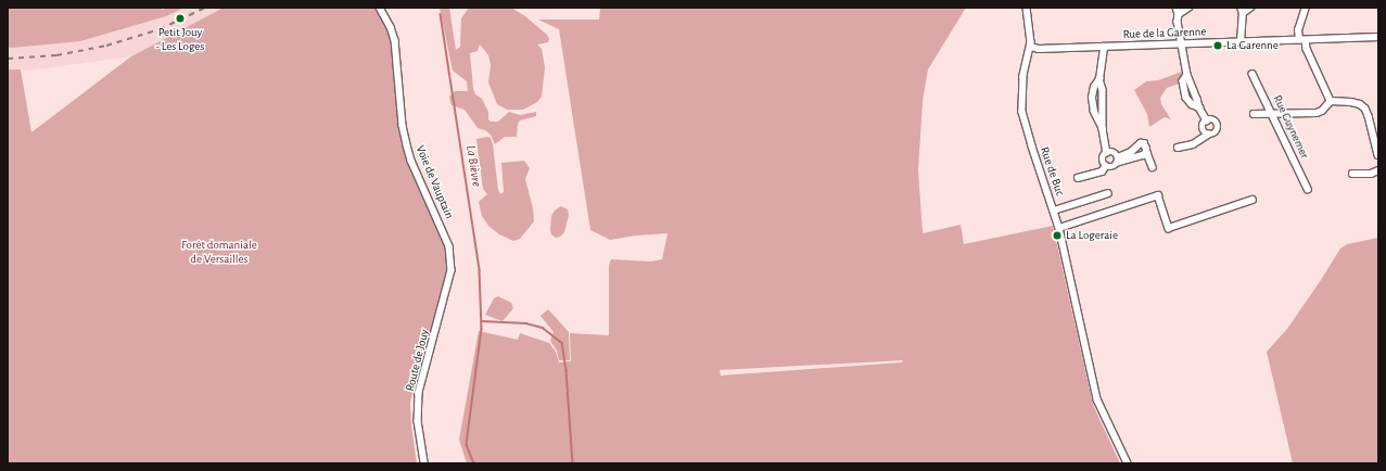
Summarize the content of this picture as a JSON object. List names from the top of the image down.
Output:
{
  "streets": {
    "street": [
      "Rue de la Garenne",
      "Rue Guynemer",
      "Rue de Buc",
      "Voie de Vauptain",
      "Route de Jouy"
    ]
  },
  "crossings": [
    ["Rue de la Garenne", "Rue de Buc"],
    ["Voie de Vauptain", "Route de Jouy"]
  ],
  "water": ["La Bièvre"],
  "parks": ["Forêt domaniale de Versailles"],
  "places": ["Petit Jouy - Les Loges", "La Garenne", "La Logeraie"]
}
